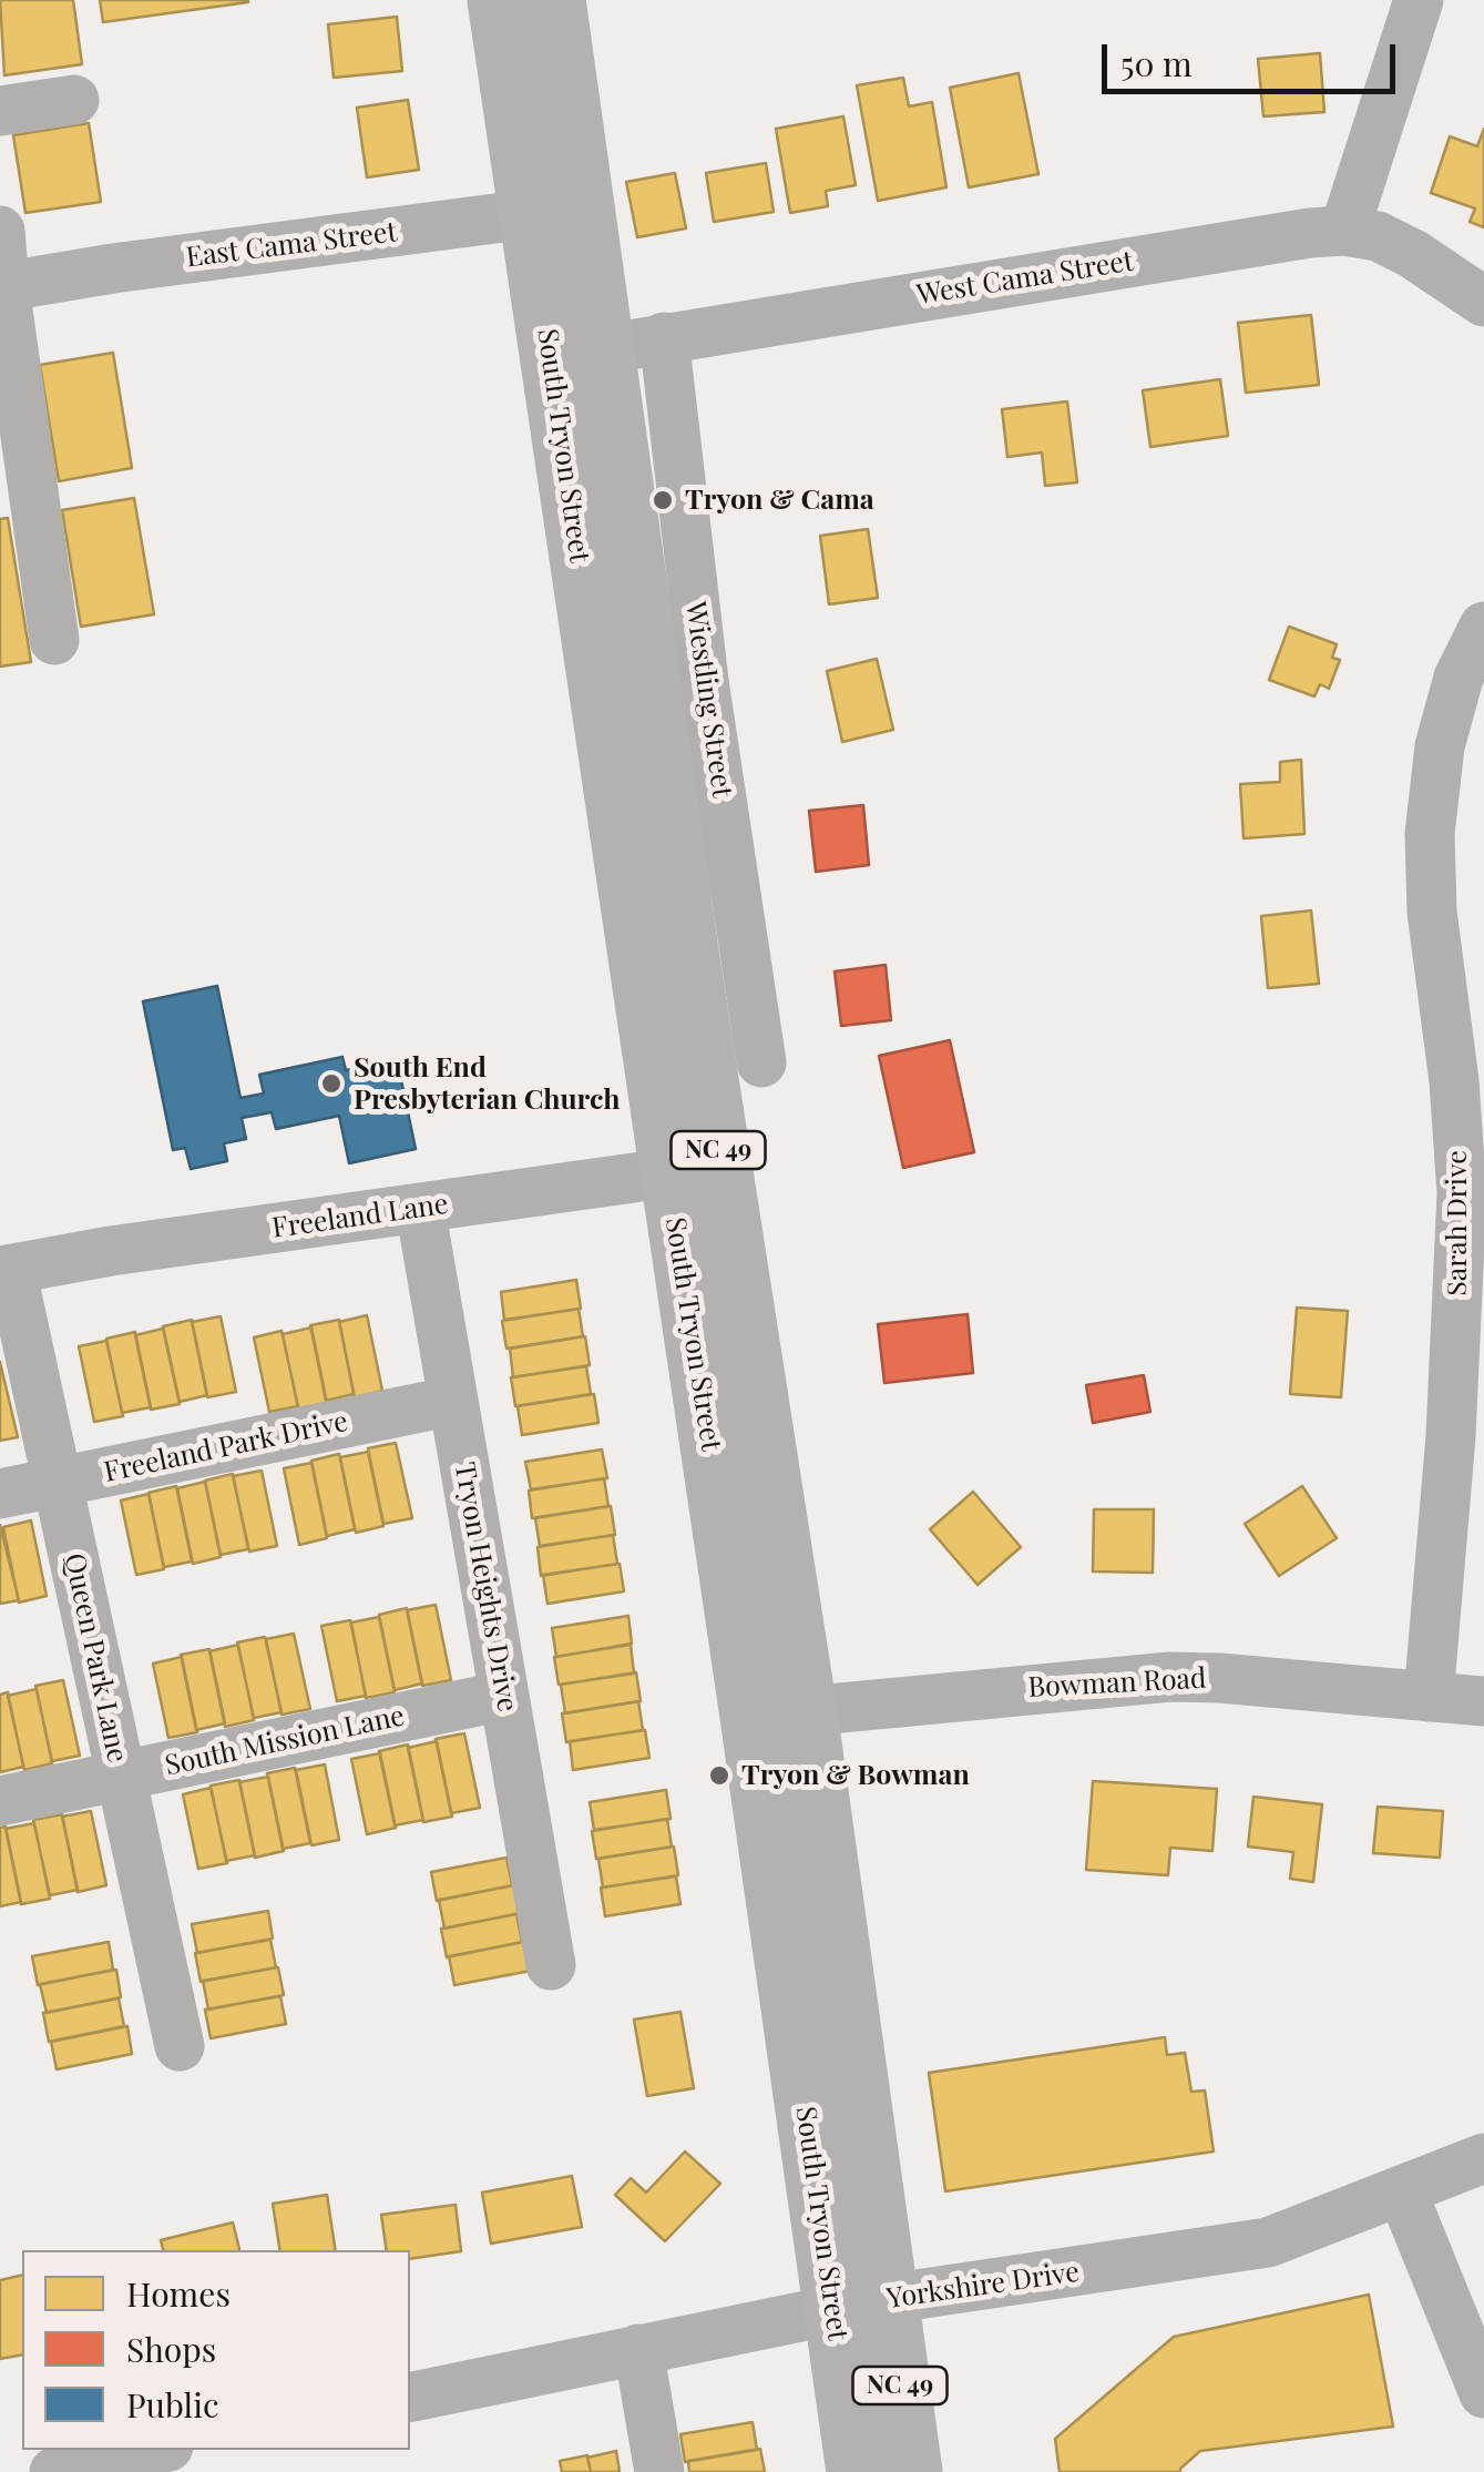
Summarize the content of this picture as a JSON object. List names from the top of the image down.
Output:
{
  "streets": {
    "main road": ["South Tryon Street", "NC 49"],
    "street": [
      "East Cama Street",
      "West Cama Street",
      "Wiestling Street",
      "Freeland Lane",
      "Sarah Drive",
      "Freeland Park Drive",
      "Tryon Heights Drive",
      "Queen Park Lane",
      "Bowman Road",
      "South Mission Lane",
      "Yorkshire Drive"
    ]
  },
  "crossings": [
    ["East Cama Street", "South Tryon Street"],
    ["West Cama Street", "South Tryon Street"],
    ["West Cama Street", "Wiestling Street"],
    ["South Tryon Street", "Freeland Lane"],
    ["South Tryon Street", "Bowman Road"],
    ["South Tryon Street", "Yorkshire Drive"],
    ["Freeland Lane", "Tryon Heights Drive"],
    ["Freeland Lane", "Queen Park Lane"],
    ["Sarah Drive", "Bowman Road"],
    ["Freeland Park Drive", "Tryon Heights Drive"],
    ["Freeland Park Drive", "Queen Park Lane"],
    ["Tryon Heights Drive", "South Mission Lane"],
    ["Queen Park Lane", "South Mission Lane"]
  ],
  "places": ["Tryon & Cama", "South End Presbyterian Church", "Tryon & Bowman"],
  "legend": ["Homes", "Shops", "Public"],
  "scale_bar": "50 m"
}
